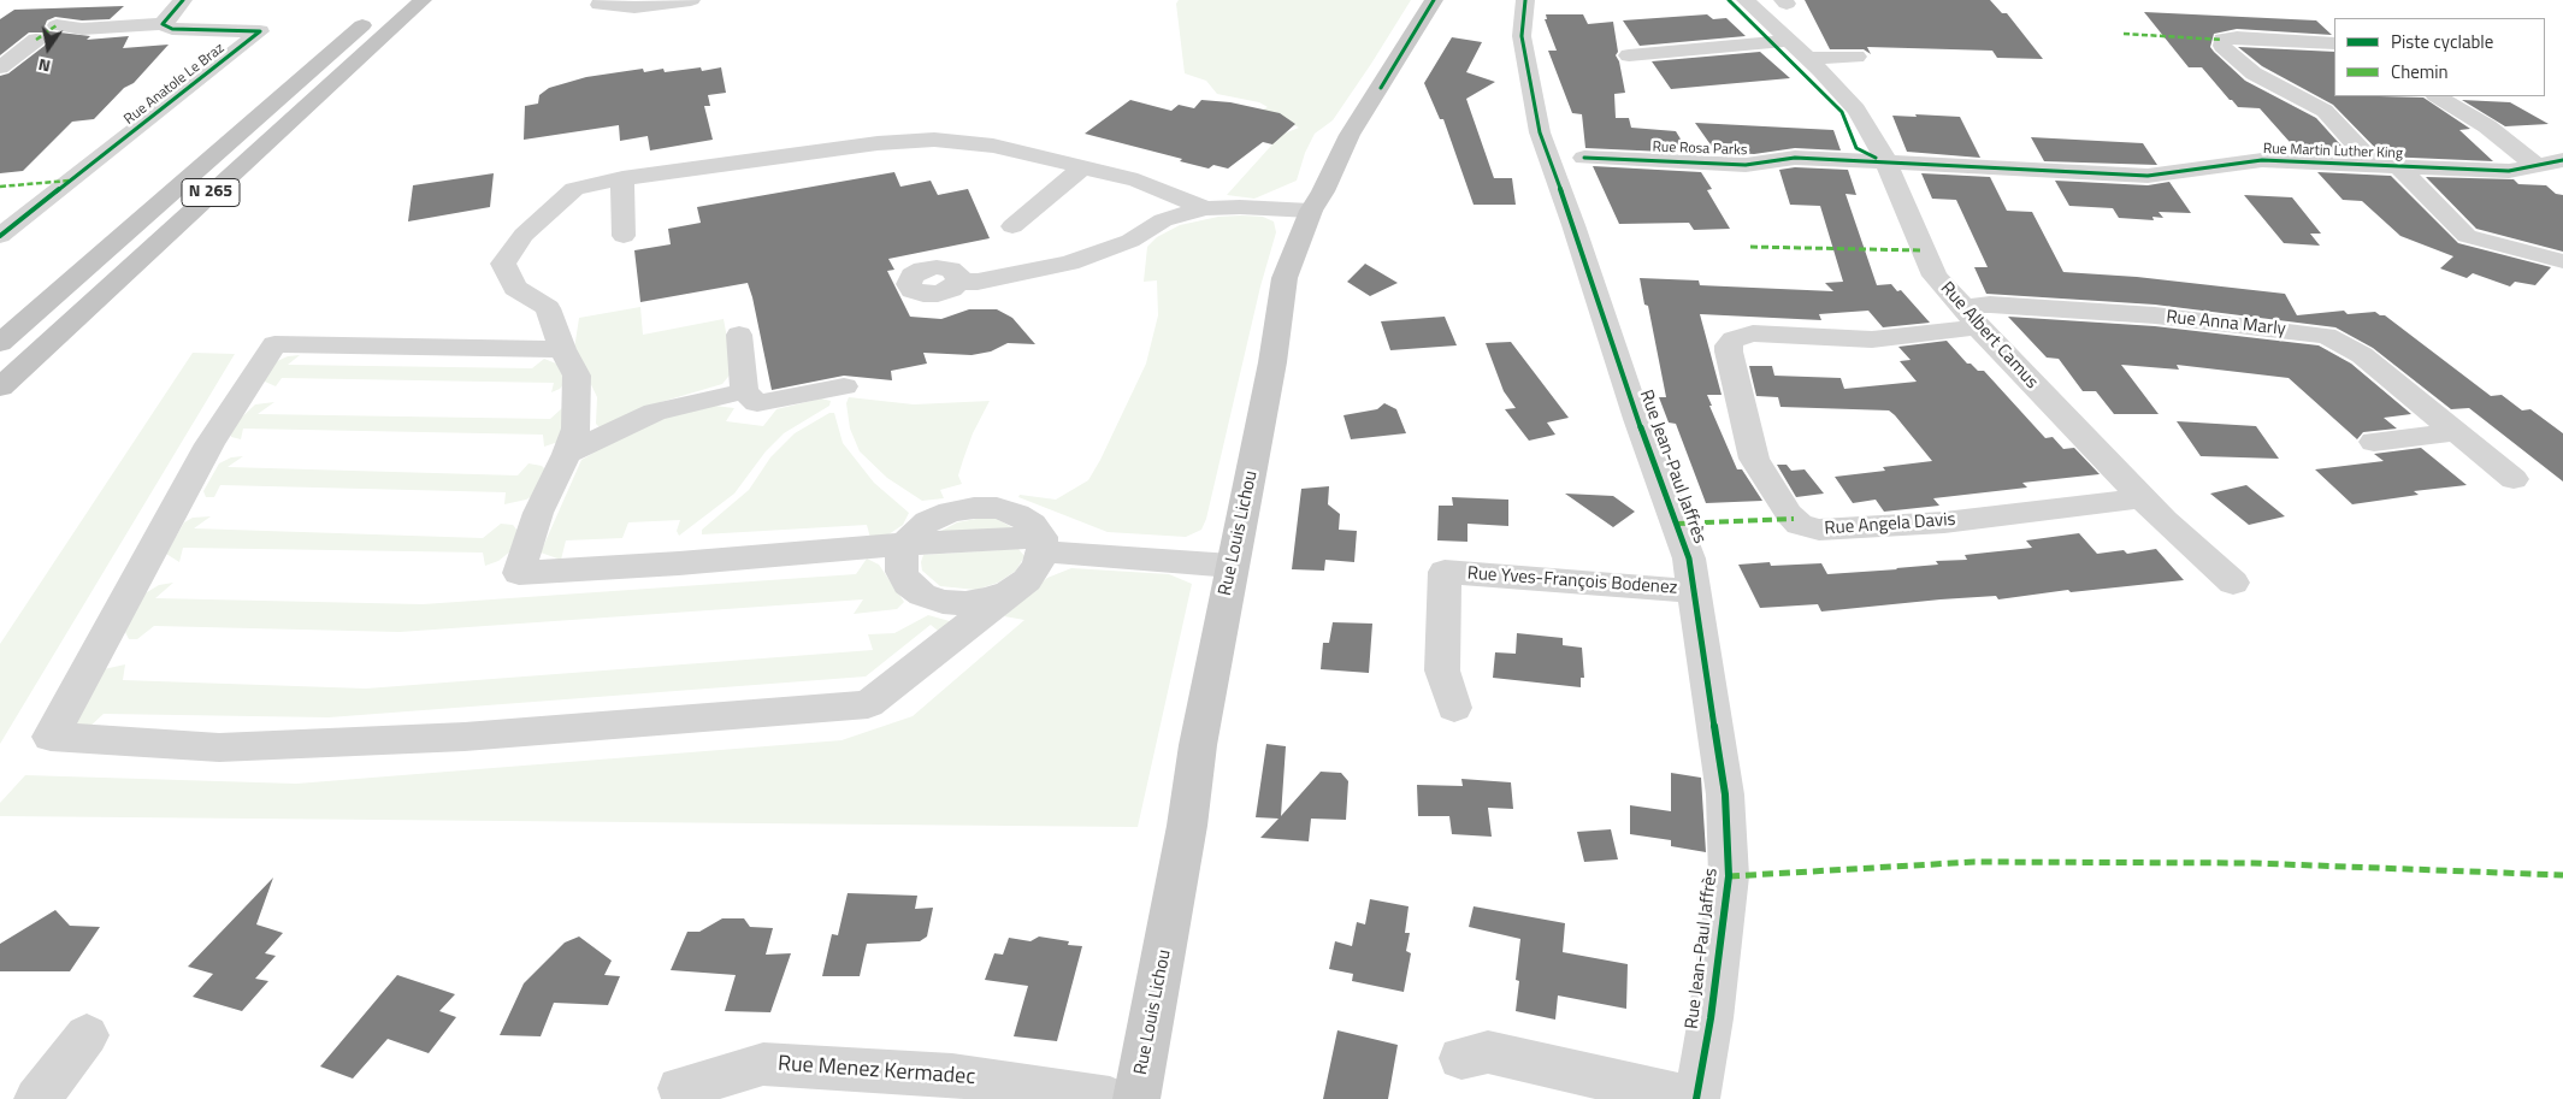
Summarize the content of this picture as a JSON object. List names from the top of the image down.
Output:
{
  "streets": {
    "highway": ["N 265"],
    "main road": ["Rue Louis Lichou"],
    "street": [
      "Rue Anatole Le Braz",
      "Rue Rosa Parks",
      "Rue Martin Luther King",
      "Rue Anna Marly",
      "Rue Albert Camus",
      "Rue Jean-Paul Jaffrès",
      "Rue Angela Davis",
      "Rue Yves-François Bodenez",
      "Rue Menez Kermadec"
    ]
  },
  "crossings": [
    ["Rue Rosa Parks", "Rue Martin Luther King"],
    ["Rue Rosa Parks", "Rue Albert Camus"],
    ["Rue Martin Luther King", "Rue Albert Camus"],
    ["Rue Anna Marly", "Rue Albert Camus"],
    ["Rue Anna Marly", "Rue Angela Davis"],
    ["Rue Albert Camus", "Rue Angela Davis"],
    ["Rue Jean-Paul Jaffrès", "Rue Yves-François Bodenez"]
  ],
  "legend": ["Piste cyclable", "Chemin"],
  "north": "bottom"
}
